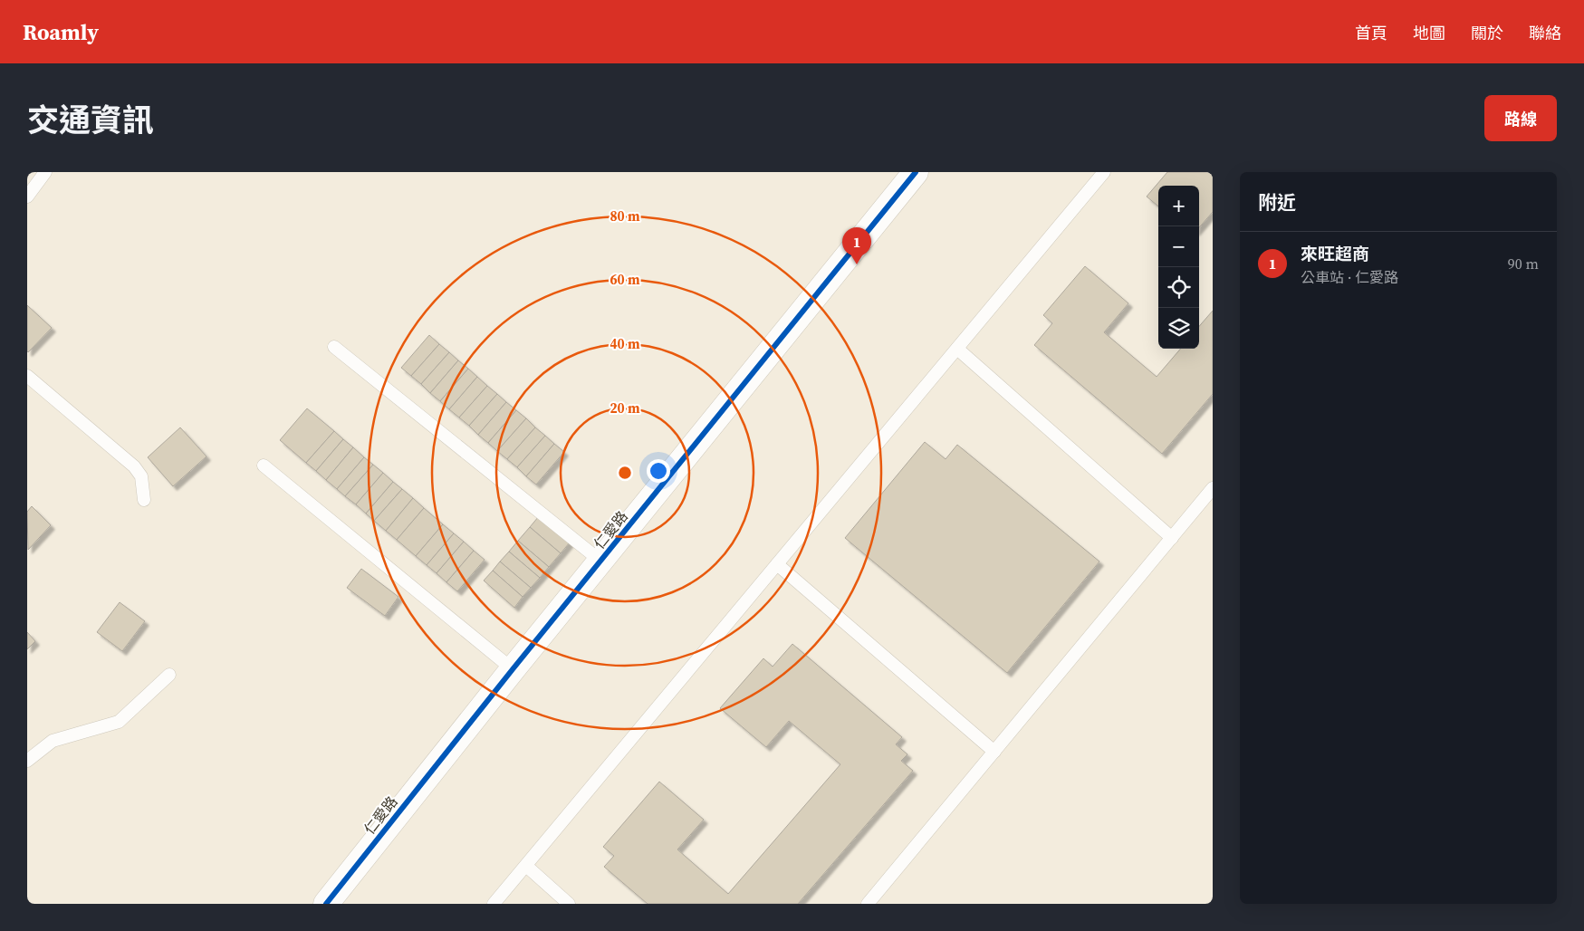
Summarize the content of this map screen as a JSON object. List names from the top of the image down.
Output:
{
  "streets": {
    "street": ["仁愛路"]
  },
  "page": {
    "header": "Roamly",
    "nav": [
      "首頁",
      "地圖",
      "關於",
      "聯絡"
    ],
    "title": "交通資訊",
    "buttons": "路線",
    "heading": "附近",
    "map_buttons": ["+", "−"],
    "pins": "1",
    "list": [
      {
        "mark": "1",
        "name": "來旺超商",
        "note": "公車站 · 仁愛路",
        "value": "90 m"
      }
    ]
  },
  "rings": [
    "80 m",
    "60 m",
    "40 m",
    "20 m"
  ]
}
